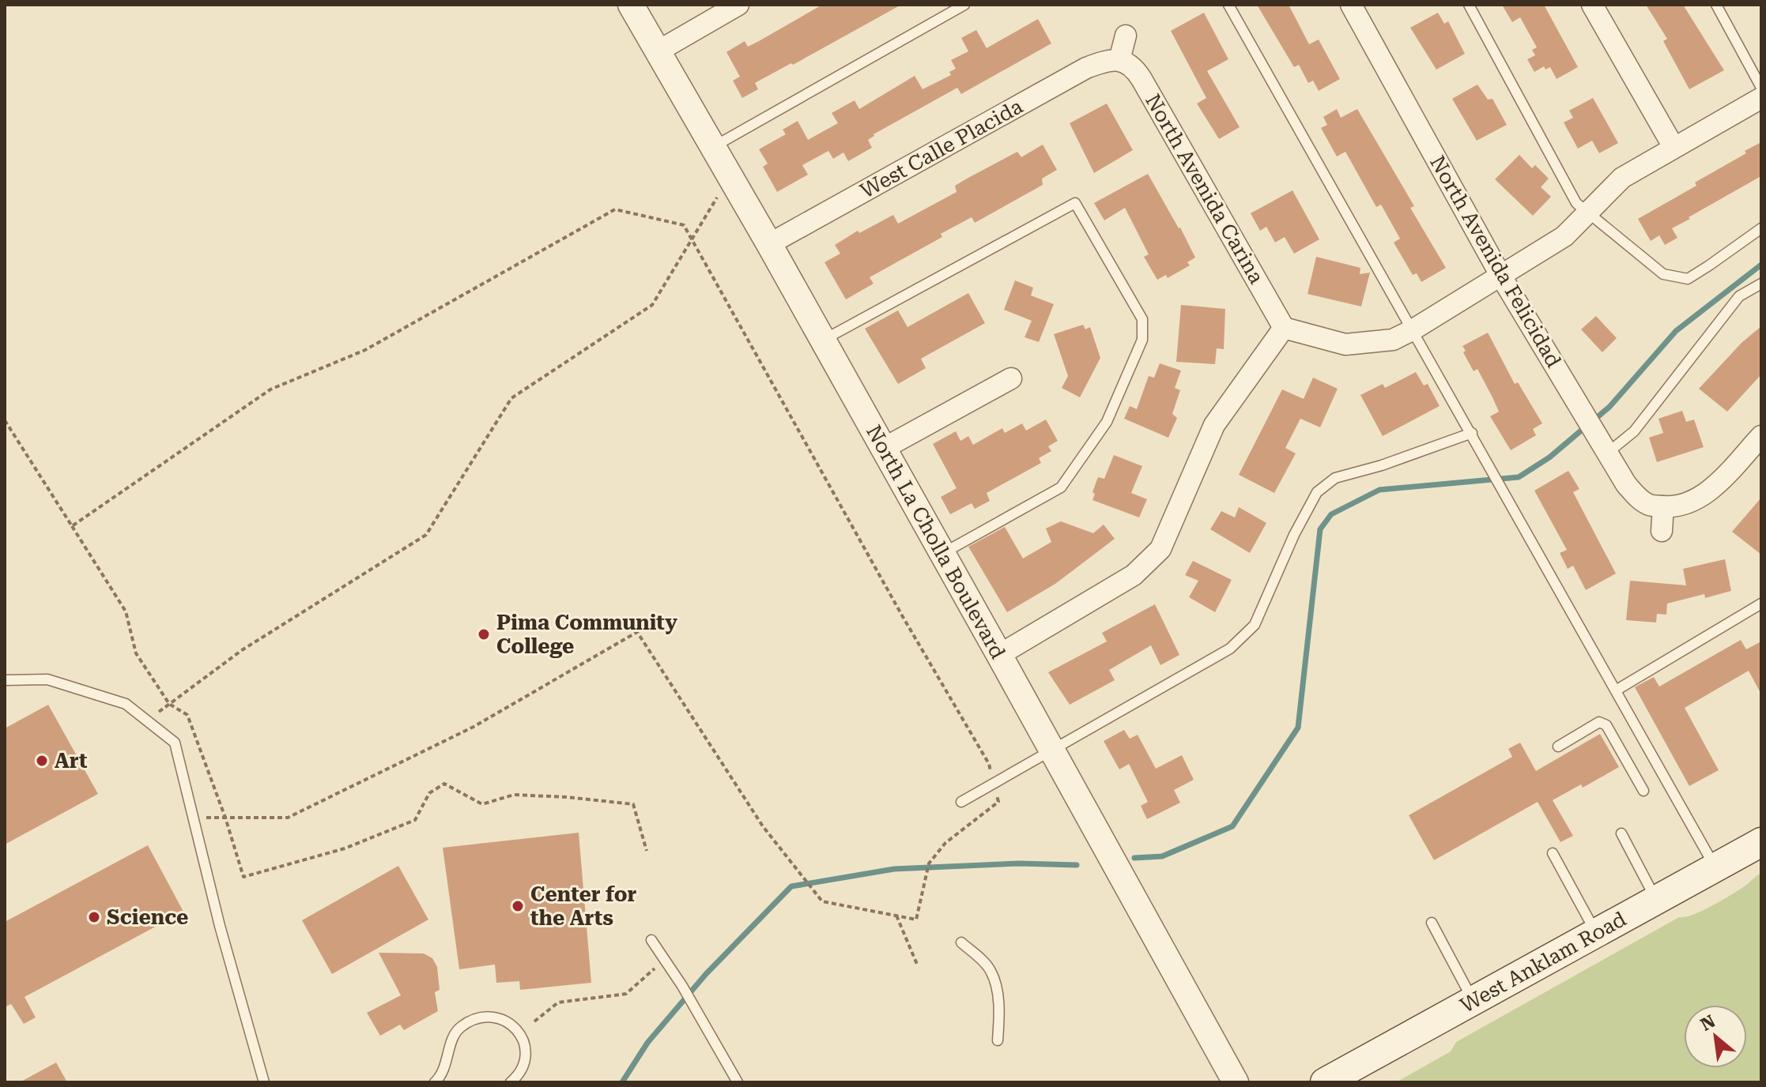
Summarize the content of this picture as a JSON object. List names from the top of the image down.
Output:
{
  "streets": {
    "main road": ["West Anklam Road"],
    "street": [
      "West Calle Placida",
      "North Avenida Carina",
      "North Avenida Felicidad",
      "North La Cholla Boulevard"
    ]
  },
  "crossings": [
    ["West Calle Placida", "North Avenida Carina"],
    ["West Calle Placida", "North La Cholla Boulevard"]
  ],
  "places": [
    "Pima Community College",
    "Art",
    "Center for the Arts",
    "Science"
  ],
  "north": "top left"
}
